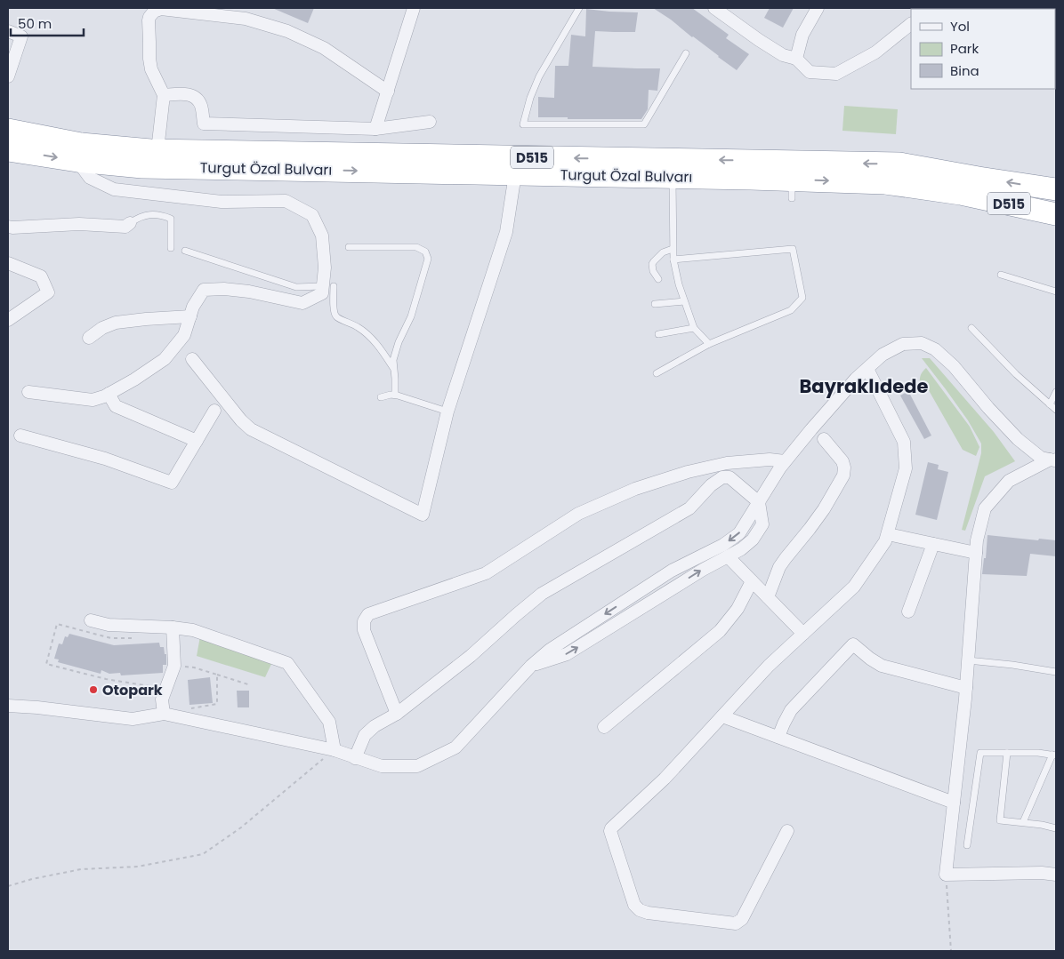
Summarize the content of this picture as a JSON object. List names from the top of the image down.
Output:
{
  "streets": {
    "highway": ["D515", "Turgut Özal Bulvarı"]
  },
  "districts": ["Bayraklıdede"],
  "places": ["Otopark"],
  "legend": ["Yol", "Park", "Bina"],
  "scale_bar": "50 m"
}
